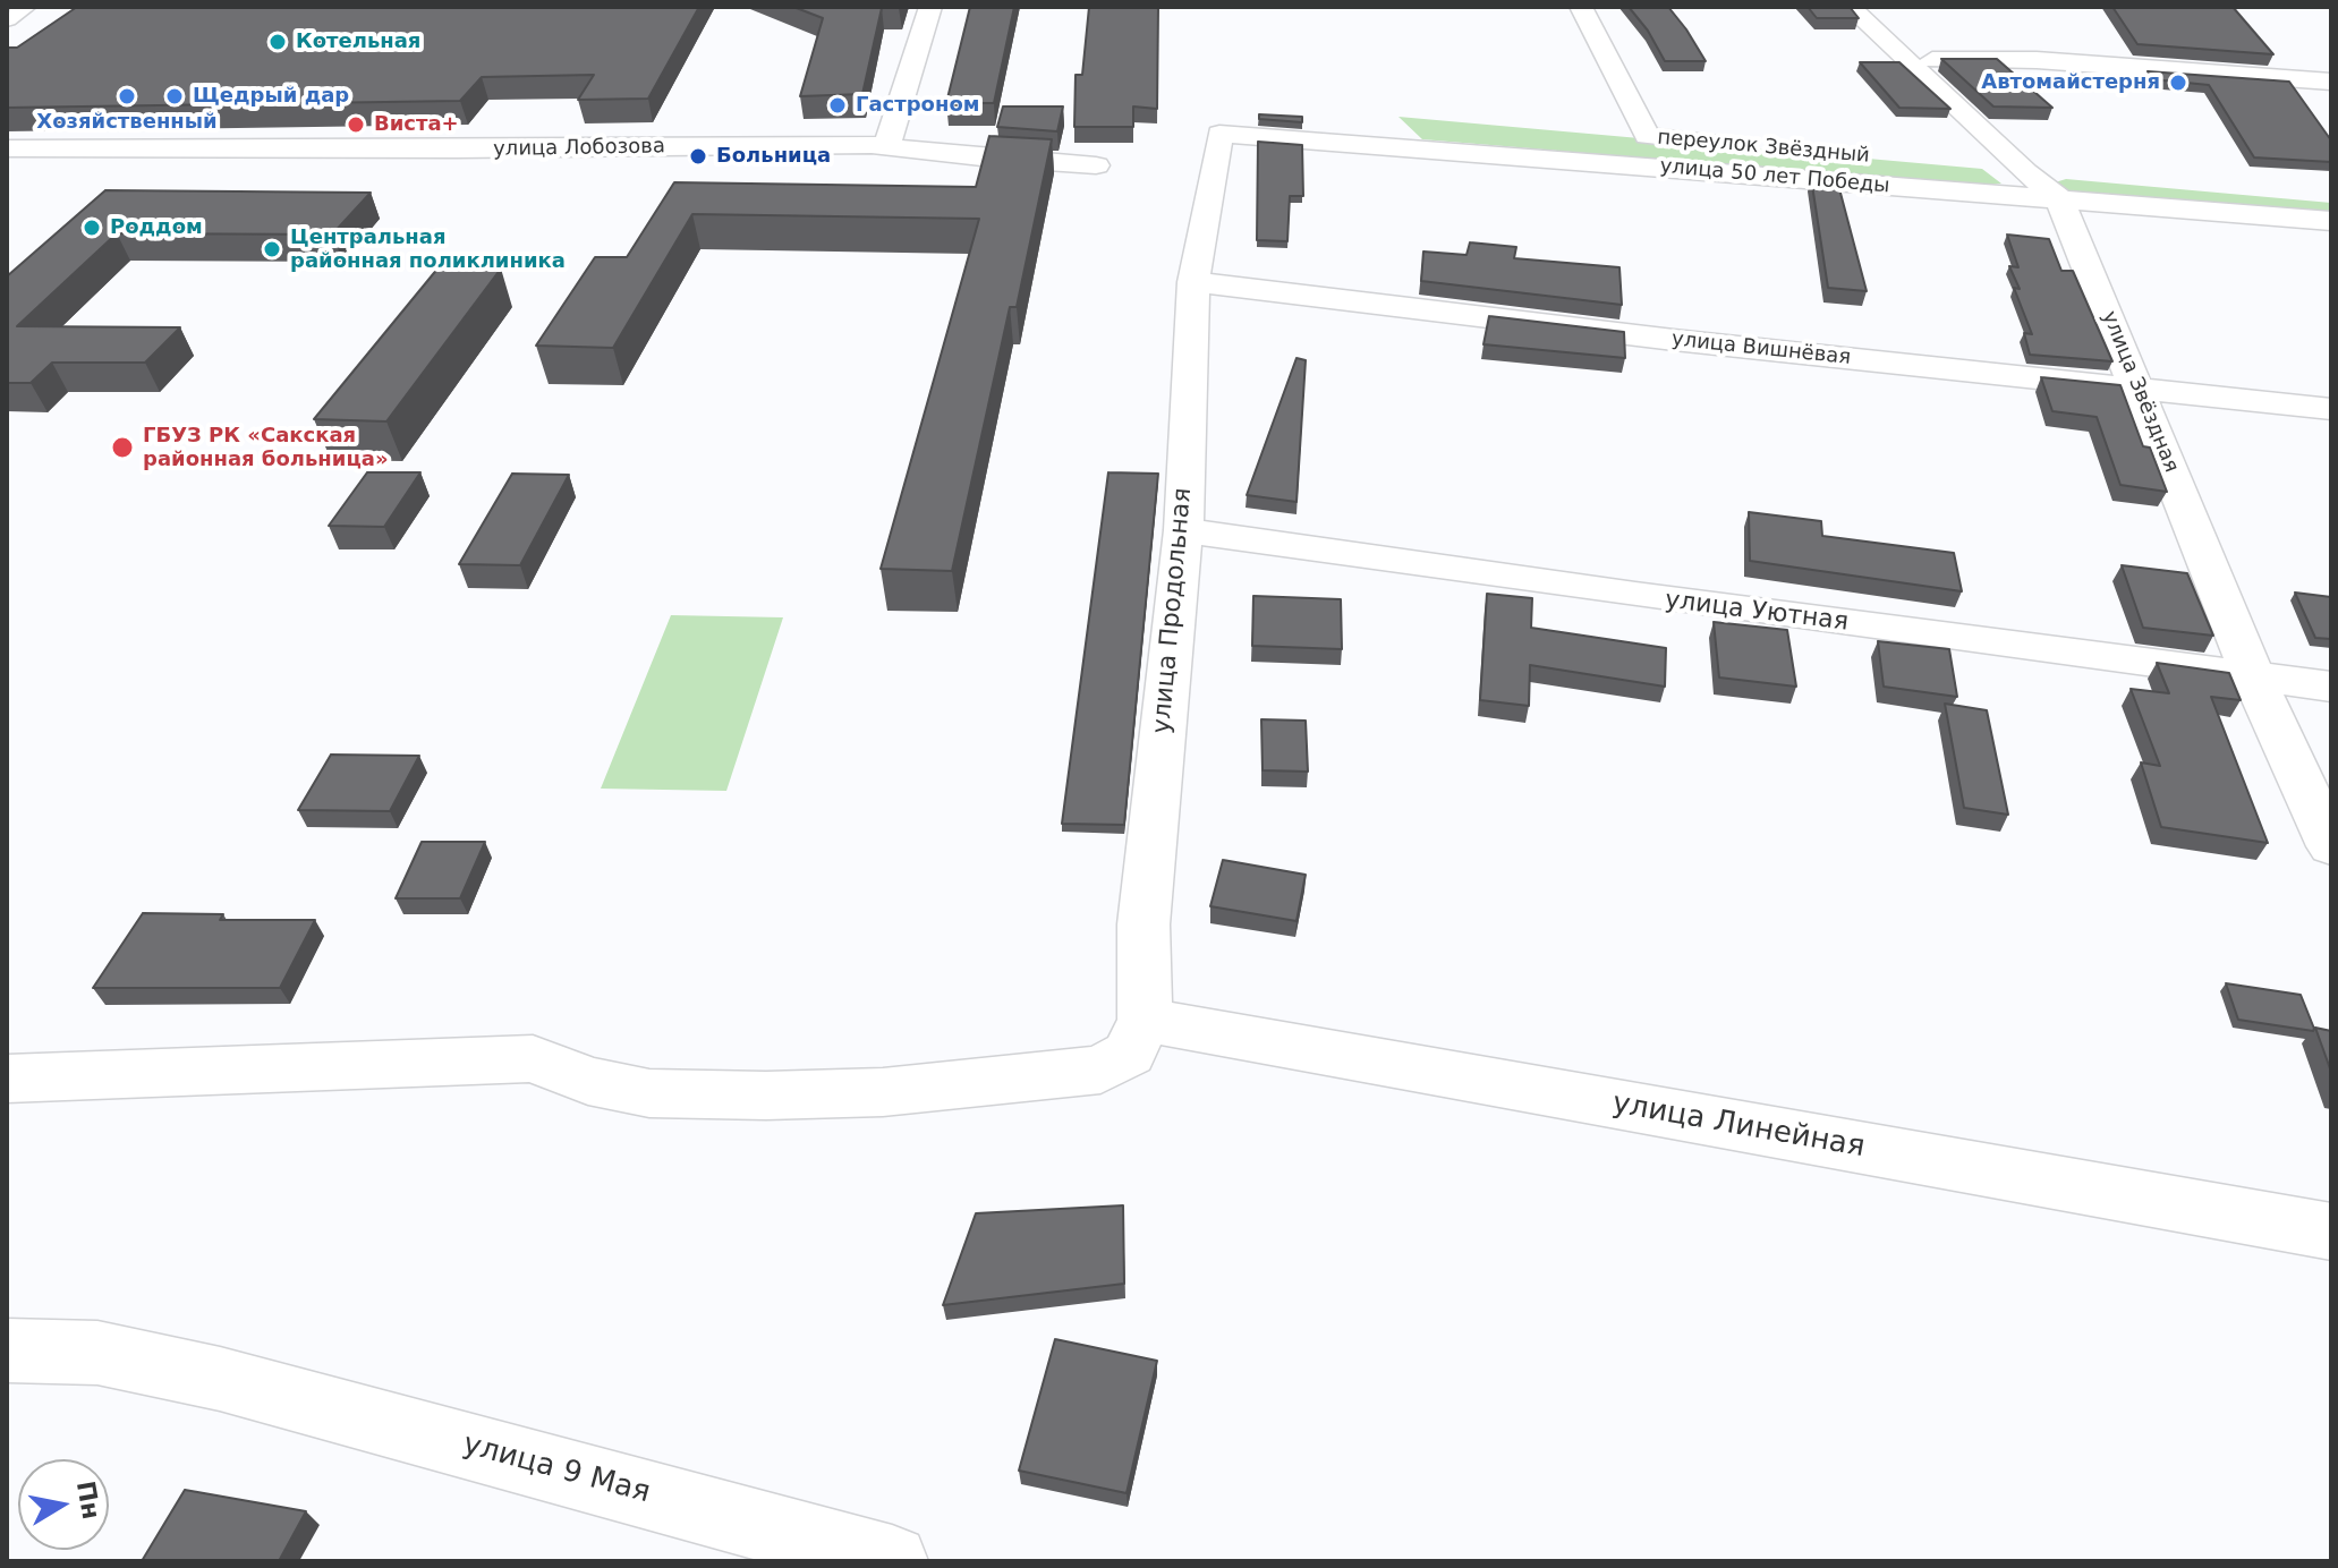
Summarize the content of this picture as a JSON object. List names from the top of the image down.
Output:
{
  "streets": {
    "street": [
      "переулок Звёздный",
      "улица Лобозова",
      "улица 50 лет Победы",
      "улица Вишнёвая",
      "улица Звёздная",
      "улица Продольная",
      "улица Уютная",
      "улица Линейная",
      "улица 9 Мая"
    ]
  },
  "crossings": [
    ["улица 50 лет Победы", "улица Звёздная"],
    ["улица 50 лет Победы", "улица Продольная"],
    ["улица Вишнёвая", "улица Звёздная"],
    ["улица Вишнёвая", "улица Продольная"],
    ["улица Звёздная", "улица Уютная"],
    ["улица Продольная", "улица Уютная"],
    ["улица Продольная", "улица Линейная"]
  ],
  "places": [
    "Котельная",
    "Автомайстерня",
    "Хозяйственный",
    "Щедрый дар",
    "Гастроном",
    "Виста+",
    "Больница",
    "Роддом",
    "Центральная районная поликлиника",
    "ГБУЗ РК «Сакская районная больница»"
  ],
  "north": "right"
}
